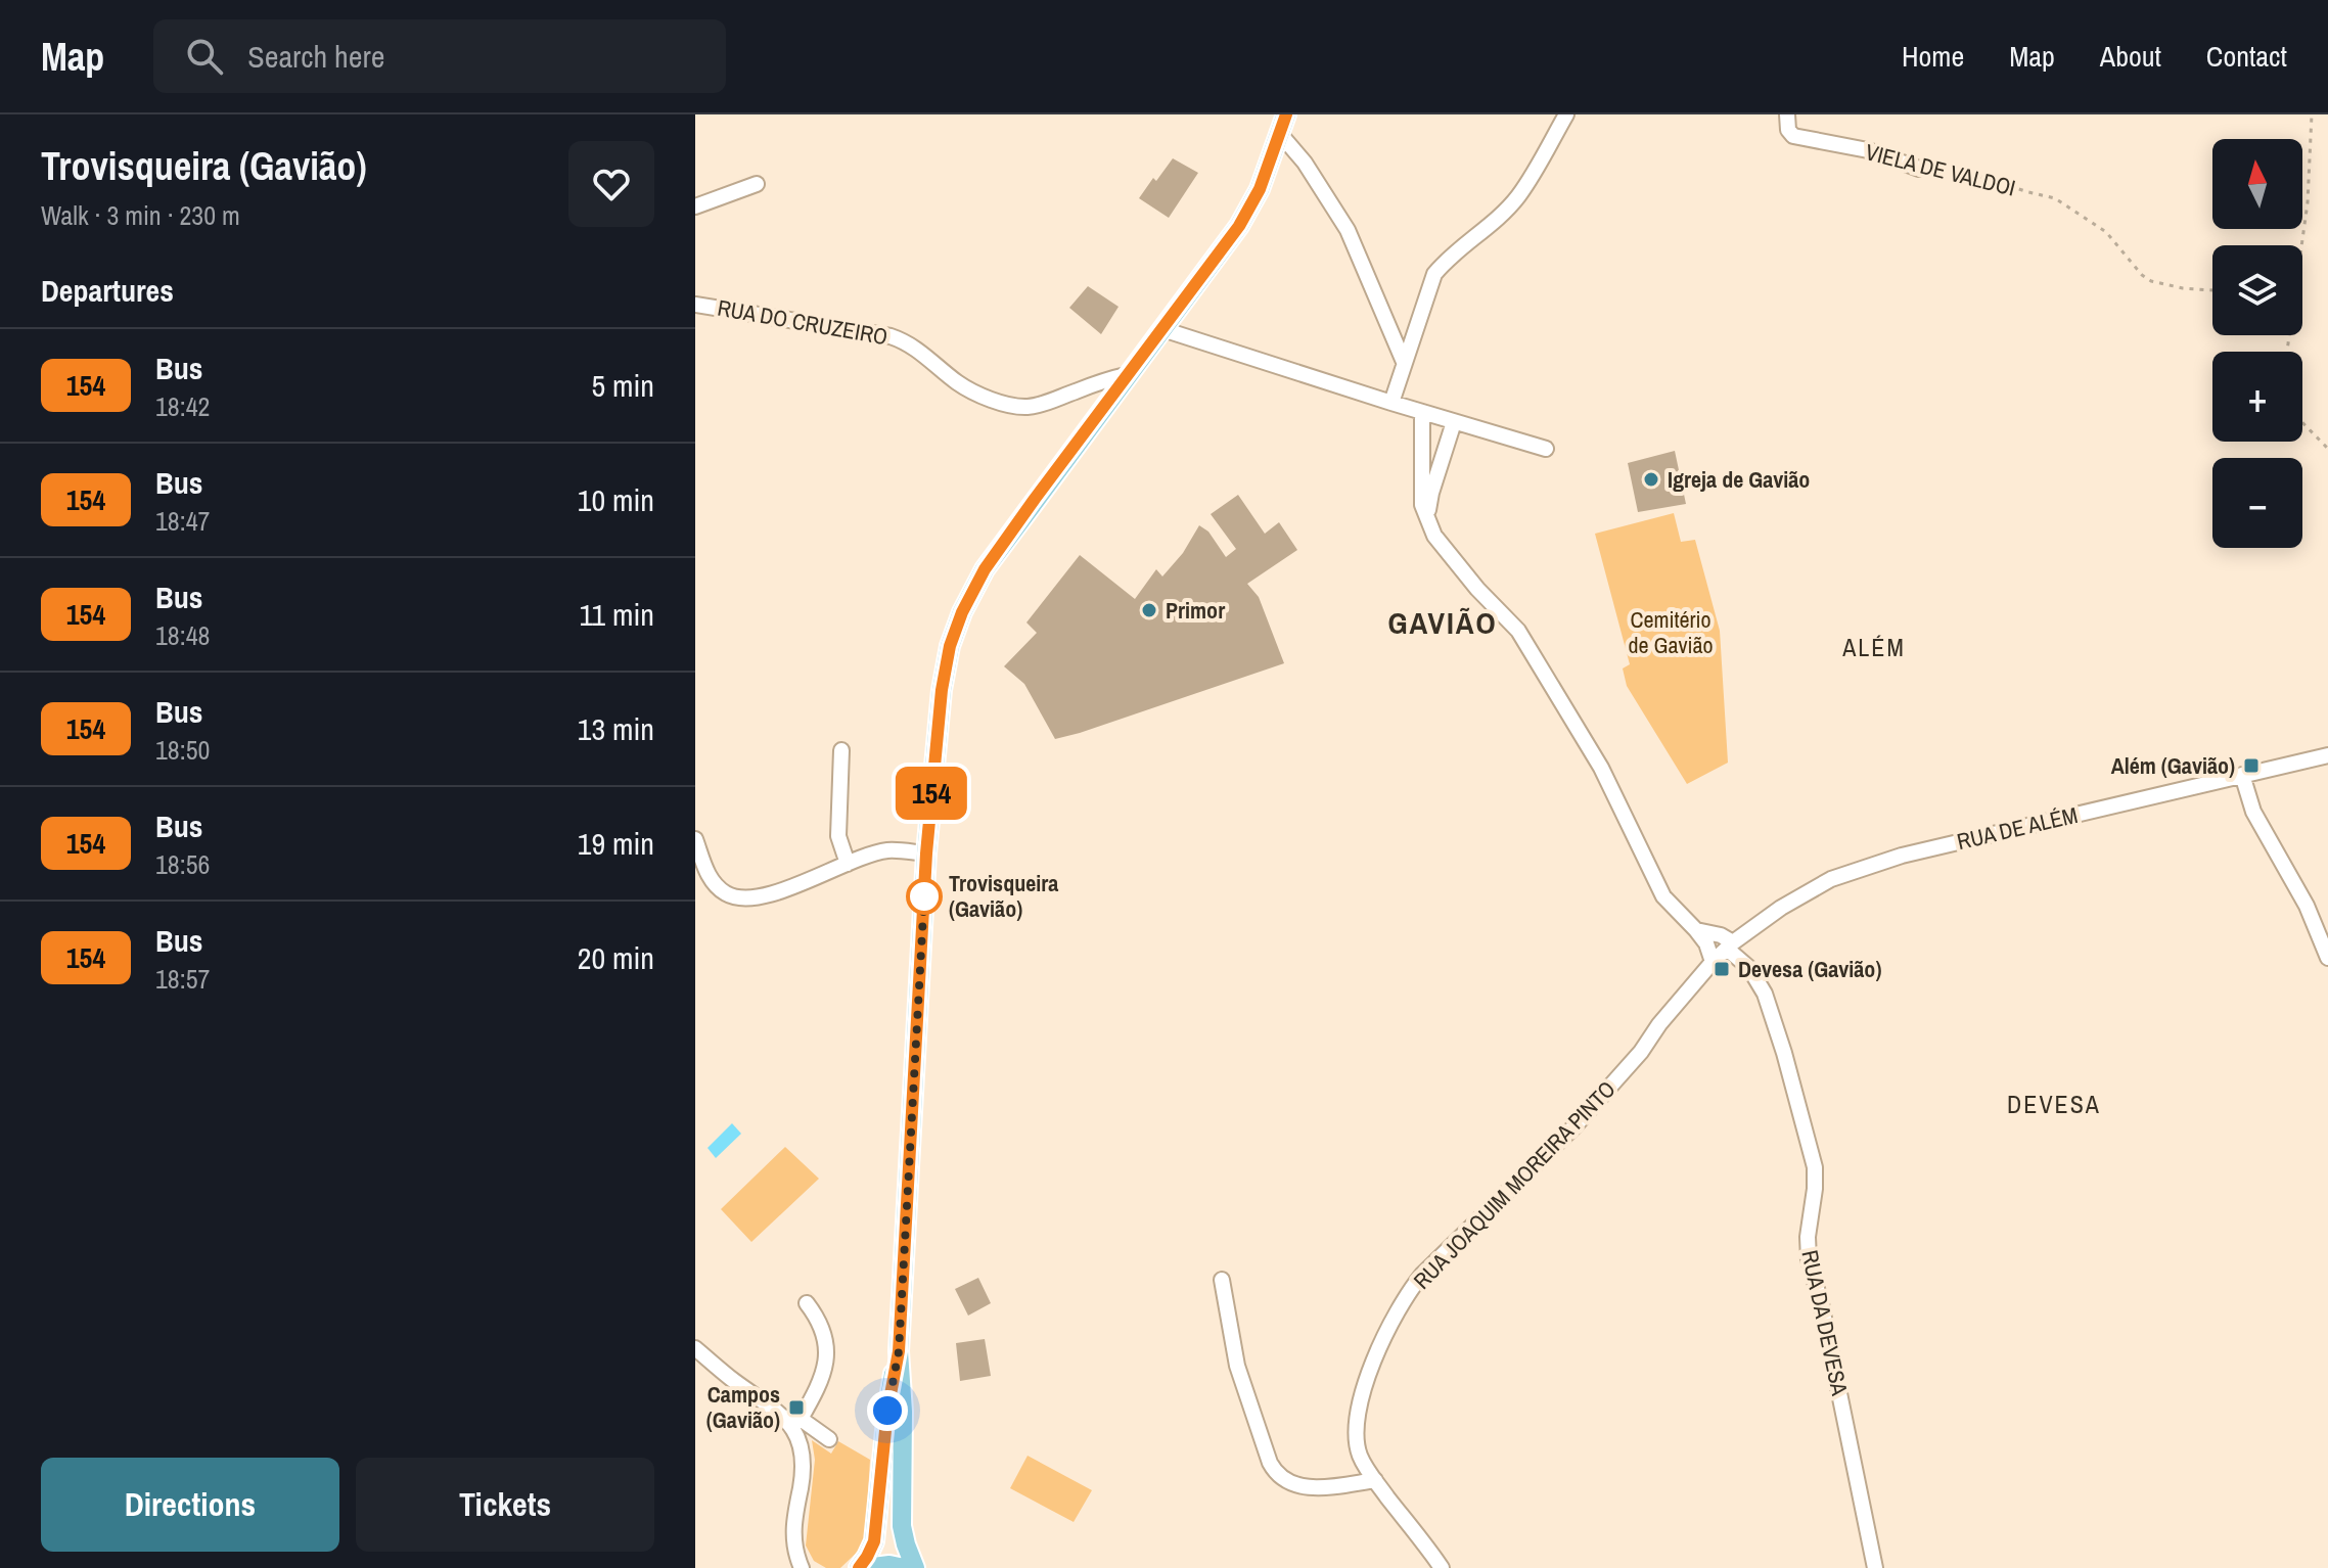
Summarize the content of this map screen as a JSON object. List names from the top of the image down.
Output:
{
  "streets": {
    "street": [
      "VIELA DE VALDOI",
      "RUA DO CRUZEIRO",
      "RUA DE ALÉM",
      "RUA JOAQUIM MOREIRA PINTO",
      "RUA DA DEVESA"
    ]
  },
  "crossings": [
    ["RUA DE ALÉM", "RUA JOAQUIM MOREIRA PINTO"],
    ["RUA DE ALÉM", "RUA DA DEVESA"],
    ["RUA JOAQUIM MOREIRA PINTO", "RUA DA DEVESA"]
  ],
  "districts": ["GAVIÃO", "ALÉM", "DEVESA"],
  "parks": ["Cemitério de Gavião"],
  "places": {
    "other": ["Igreja de Gavião", "Primor", "Trovisqueira (Gavião)"],
    "transit": ["Além (Gavião)", "Devesa (Gavião)", "Campos (Gavião)"]
  },
  "lines": ["bus line 154"],
  "north": "top",
  "page": {
    "header": "Map",
    "search": "Search here",
    "nav": [
      "Home",
      "Map",
      "About",
      "Contact"
    ],
    "heading": [
      ["Trovisqueira (Gavião)", "Walk · 3 min · 230 m"],
      "Departures"
    ],
    "on_map": "154",
    "map_buttons": ["+", "−"],
    "list": [
      {
        "mark": "154",
        "name": "Bus",
        "note": "18:42",
        "value": "5 min"
      },
      {
        "mark": "154",
        "name": "Bus",
        "note": "18:47",
        "value": "10 min"
      },
      {
        "mark": "154",
        "name": "Bus",
        "note": "18:48",
        "value": "11 min"
      },
      {
        "mark": "154",
        "name": "Bus",
        "note": "18:50",
        "value": "13 min"
      },
      {
        "mark": "154",
        "name": "Bus",
        "note": "18:56",
        "value": "19 min"
      },
      {
        "mark": "154",
        "name": "Bus",
        "note": "18:57",
        "value": "20 min"
      }
    ],
    "buttons": ["Directions", "Tickets"]
  }
}
